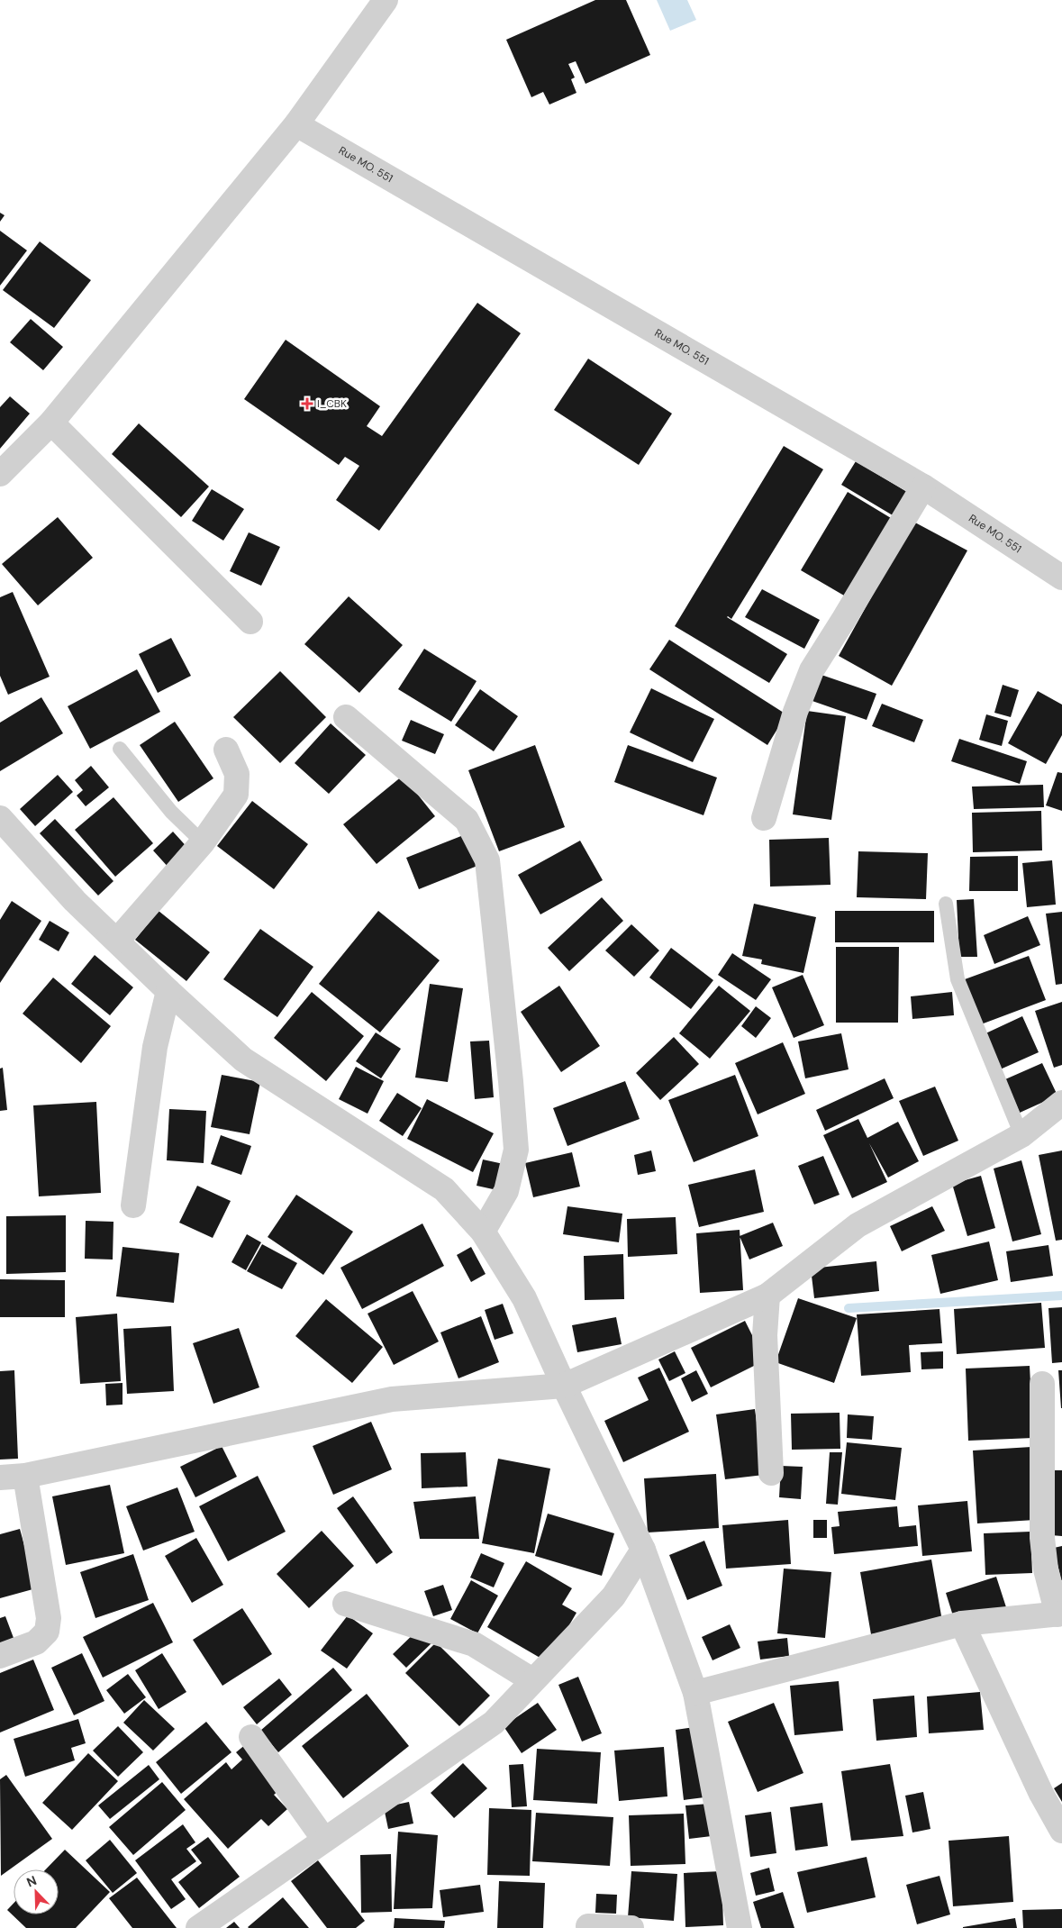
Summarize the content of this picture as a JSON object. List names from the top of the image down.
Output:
{
  "streets": {
    "street": ["Rue MO. 551"]
  },
  "places": {
    "health": ["I_CBK"]
  },
  "north": "top left"
}
